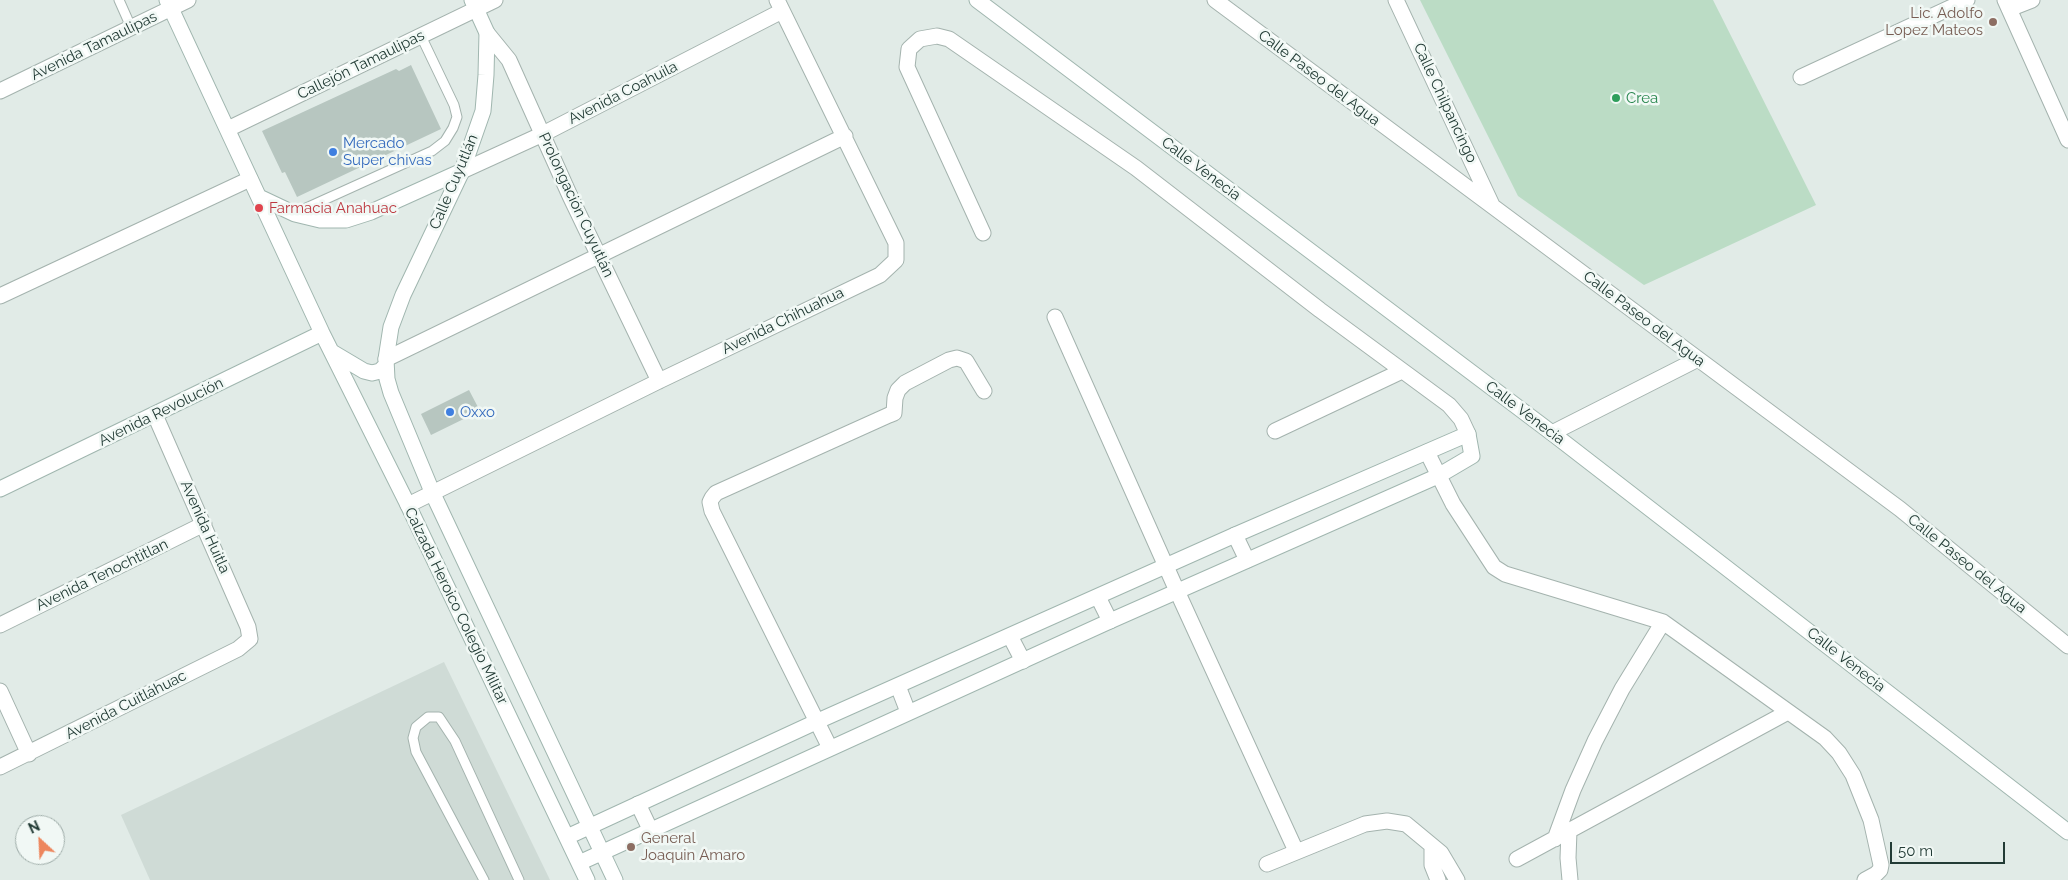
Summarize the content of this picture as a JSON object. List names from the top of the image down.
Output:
{
  "streets": {
    "street": [
      "Avenida Tamaulipas",
      "Callejón Tamaulipas",
      "Calle Paseo del Agua",
      "Avenida Coahuila",
      "Calle Chilpancingo",
      "Calle Venecia",
      "Calle Cuyutlán",
      "Prolongación Cuyutlán",
      "Avenida Chihuahua",
      "Avenida Revolución",
      "Avenida Huitla",
      "Avenida Tenochtitlan",
      "Calzada Heroico Colegio Militar",
      "Avenida Cuitláhuac"
    ]
  },
  "crossings": [
    ["Avenida Tamaulipas", "Calzada Heroico Colegio Militar"],
    ["Callejón Tamaulipas", "Calle Cuyutlán"],
    ["Callejón Tamaulipas", "Calzada Heroico Colegio Militar"],
    ["Calle Paseo del Agua", "Calle Chilpancingo"],
    ["Avenida Coahuila", "Calle Cuyutlán"],
    ["Avenida Coahuila", "Prolongación Cuyutlán"],
    ["Avenida Coahuila", "Avenida Chihuahua"],
    ["Avenida Coahuila", "Calzada Heroico Colegio Militar"],
    ["Calle Cuyutlán", "Prolongación Cuyutlán"],
    ["Calle Cuyutlán", "Calzada Heroico Colegio Militar"],
    ["Prolongación Cuyutlán", "Avenida Chihuahua"],
    ["Avenida Chihuahua", "Calzada Heroico Colegio Militar"],
    ["Avenida Revolución", "Avenida Huitla"],
    ["Avenida Revolución", "Calzada Heroico Colegio Militar"],
    ["Avenida Huitla", "Avenida Tenochtitlan"],
    ["Avenida Huitla", "Avenida Cuitláhuac"]
  ],
  "places": [
    "Lic. Adolfo Lopez Mateos",
    "Crea",
    "Mercado Super chivas",
    "Farmacia Anahuac",
    "Oxxo",
    "General Joaquin Amaro"
  ],
  "scale_bar": "50 m",
  "north": "top left"
}
